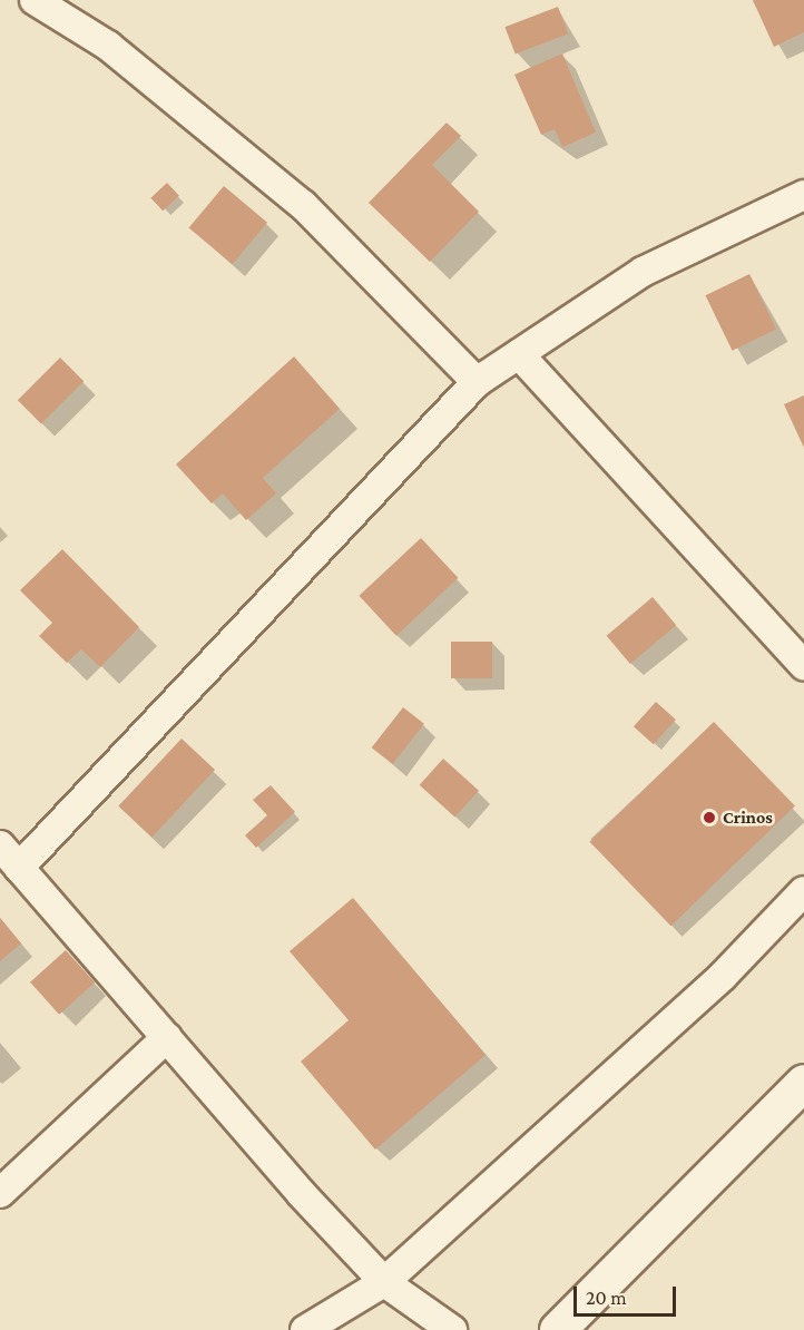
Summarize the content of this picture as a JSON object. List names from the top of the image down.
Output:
{
  "places": ["Crinos"],
  "scale_bar": "20 m"
}
